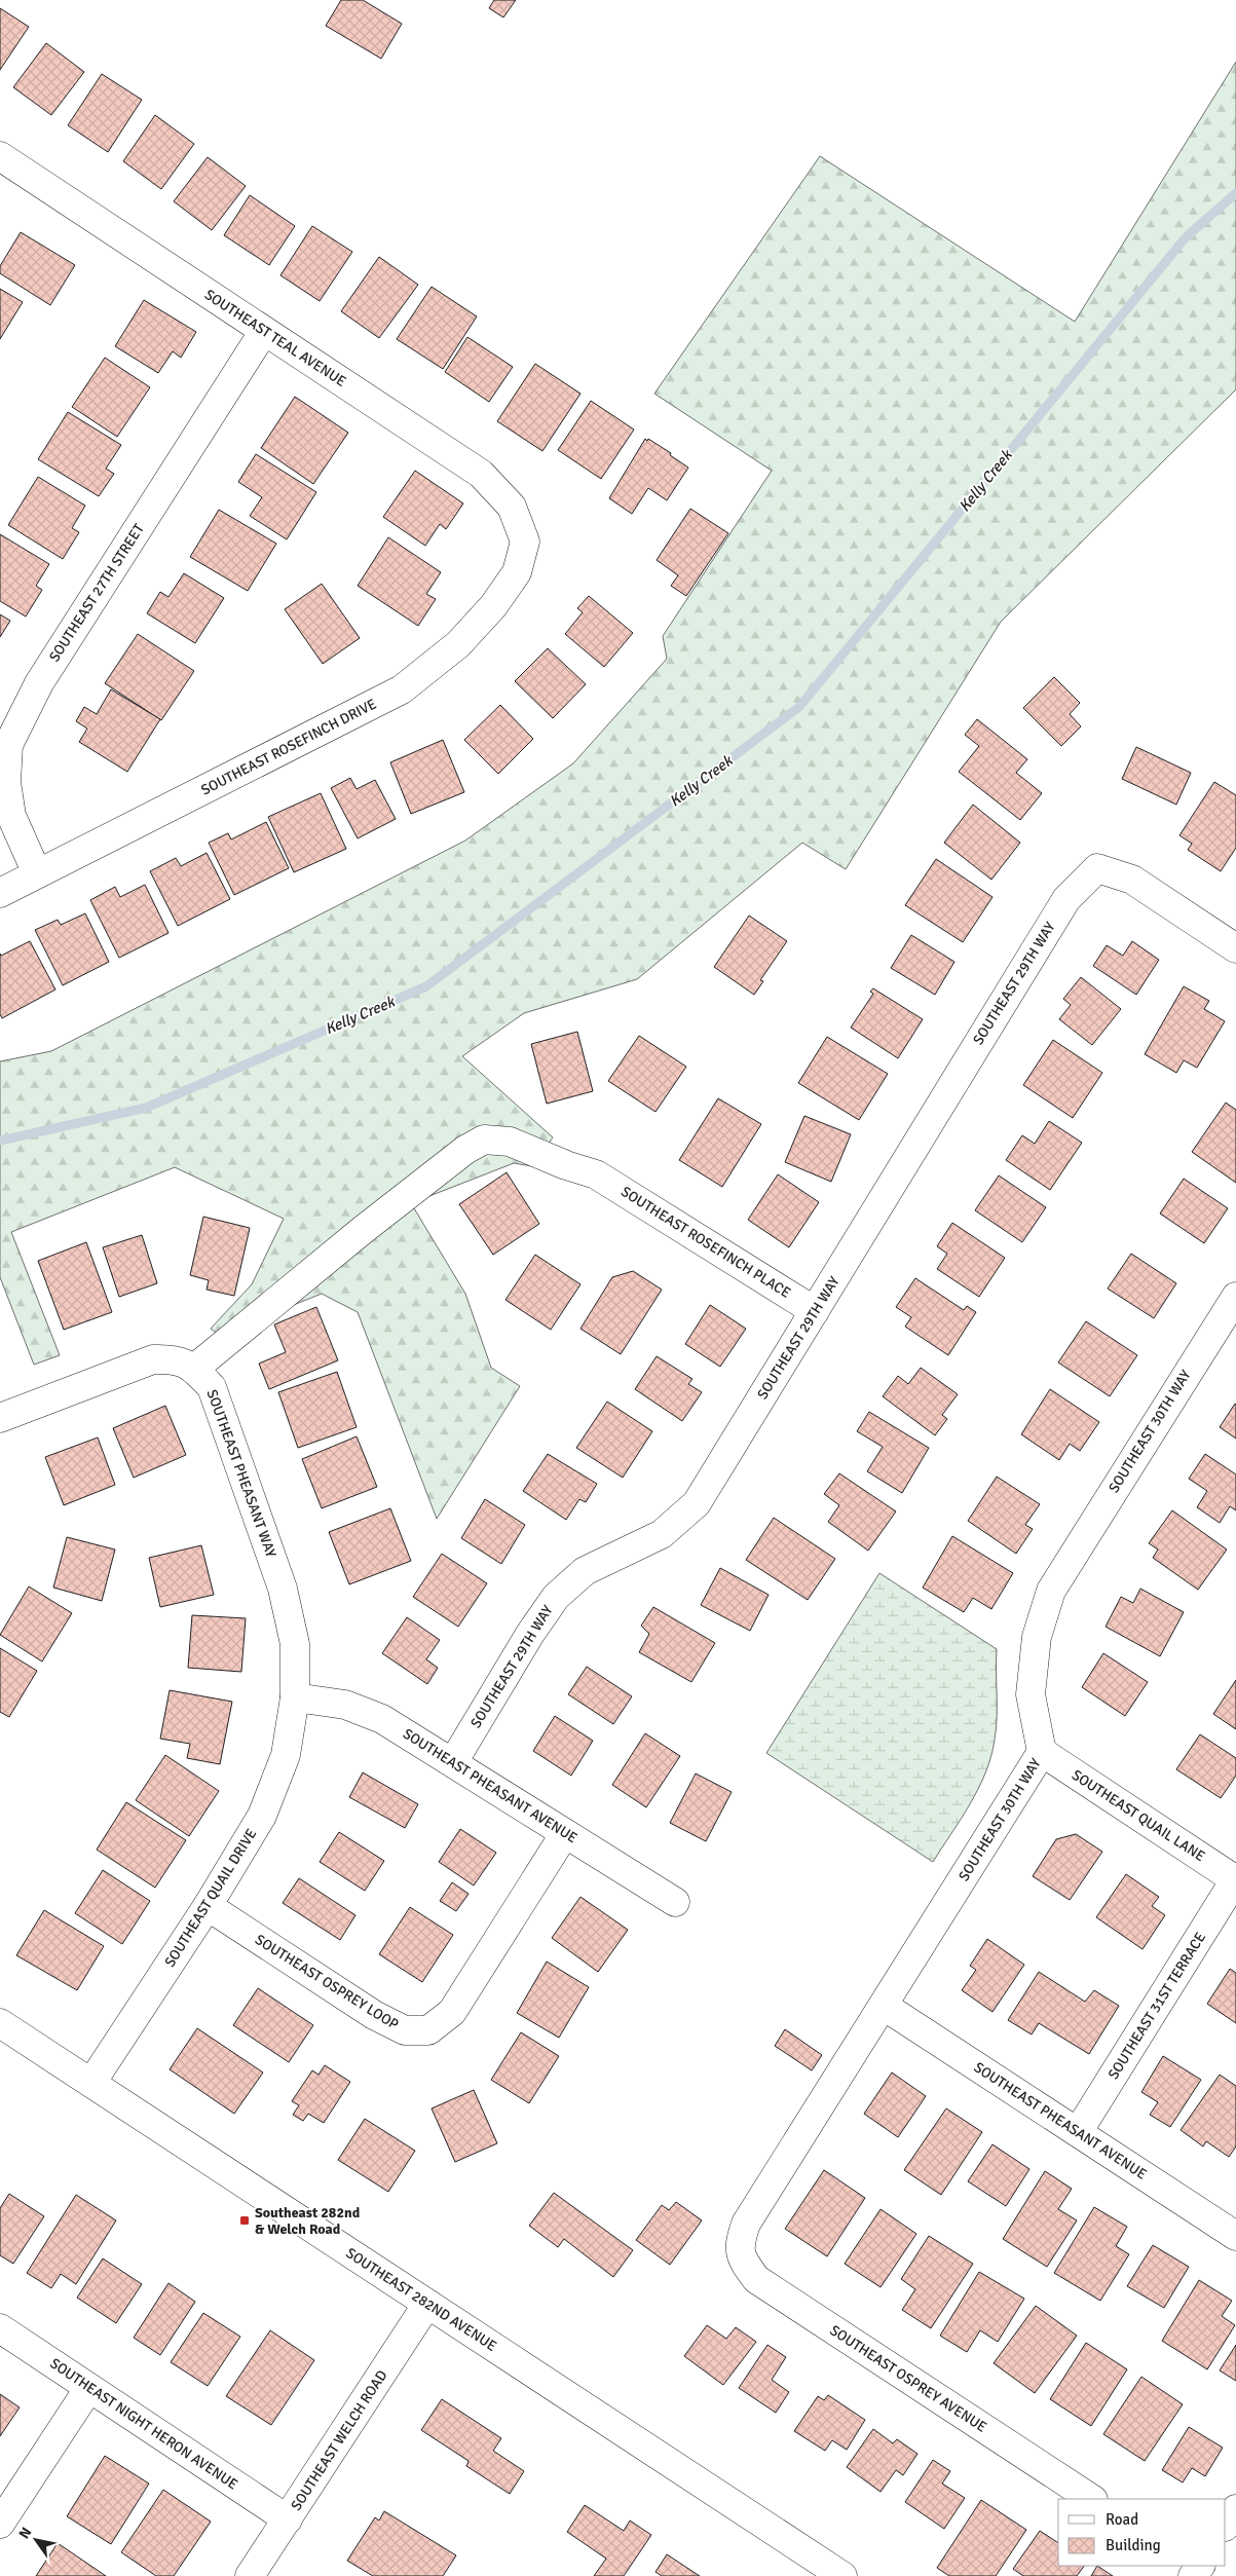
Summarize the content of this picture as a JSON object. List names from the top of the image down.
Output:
{
  "streets": {
    "street": [
      "SOUTHEAST TEAL AVENUE",
      "SOUTHEAST 27TH STREET",
      "SOUTHEAST ROSEFINCH DRIVE",
      "SOUTHEAST 29TH WAY",
      "SOUTHEAST ROSEFINCH PLACE",
      "SOUTHEAST 30TH WAY",
      "SOUTHEAST PHEASANT WAY",
      "SOUTHEAST PHEASANT AVENUE",
      "SOUTHEAST QUAIL LANE",
      "SOUTHEAST QUAIL DRIVE",
      "SOUTHEAST OSPREY LOOP",
      "SOUTHEAST 31ST TERRACE",
      "SOUTHEAST 282ND AVENUE",
      "SOUTHEAST OSPREY AVENUE",
      "SOUTHEAST NIGHT HERON AVENUE",
      "SOUTHEAST WELCH ROAD"
    ]
  },
  "crossings": [
    ["SOUTHEAST TEAL AVENUE", "SOUTHEAST 27TH STREET"],
    ["SOUTHEAST TEAL AVENUE", "SOUTHEAST ROSEFINCH DRIVE"],
    ["SOUTHEAST 27TH STREET", "SOUTHEAST ROSEFINCH DRIVE"],
    ["SOUTHEAST 29TH WAY", "SOUTHEAST ROSEFINCH PLACE"],
    ["SOUTHEAST 29TH WAY", "SOUTHEAST PHEASANT AVENUE"],
    ["SOUTHEAST ROSEFINCH PLACE", "SOUTHEAST PHEASANT WAY"],
    ["SOUTHEAST 30TH WAY", "SOUTHEAST PHEASANT AVENUE"],
    ["SOUTHEAST 30TH WAY", "SOUTHEAST QUAIL LANE"],
    ["SOUTHEAST 30TH WAY", "SOUTHEAST OSPREY AVENUE"],
    ["SOUTHEAST PHEASANT WAY", "SOUTHEAST PHEASANT AVENUE"],
    ["SOUTHEAST PHEASANT WAY", "SOUTHEAST QUAIL DRIVE"],
    ["SOUTHEAST PHEASANT AVENUE", "SOUTHEAST QUAIL DRIVE"],
    ["SOUTHEAST PHEASANT AVENUE", "SOUTHEAST OSPREY LOOP"],
    ["SOUTHEAST PHEASANT AVENUE", "SOUTHEAST 31ST TERRACE"],
    ["SOUTHEAST QUAIL LANE", "SOUTHEAST 31ST TERRACE"],
    ["SOUTHEAST QUAIL DRIVE", "SOUTHEAST OSPREY LOOP"],
    ["SOUTHEAST QUAIL DRIVE", "SOUTHEAST 282ND AVENUE"],
    ["SOUTHEAST 282ND AVENUE", "SOUTHEAST WELCH ROAD"],
    ["SOUTHEAST NIGHT HERON AVENUE", "SOUTHEAST WELCH ROAD"]
  ],
  "water": ["Kelly Creek"],
  "places": {
    "transit": ["Southeast 282nd & Welch Road"]
  },
  "legend": ["Road", "Building"],
  "north": "top left"
}
